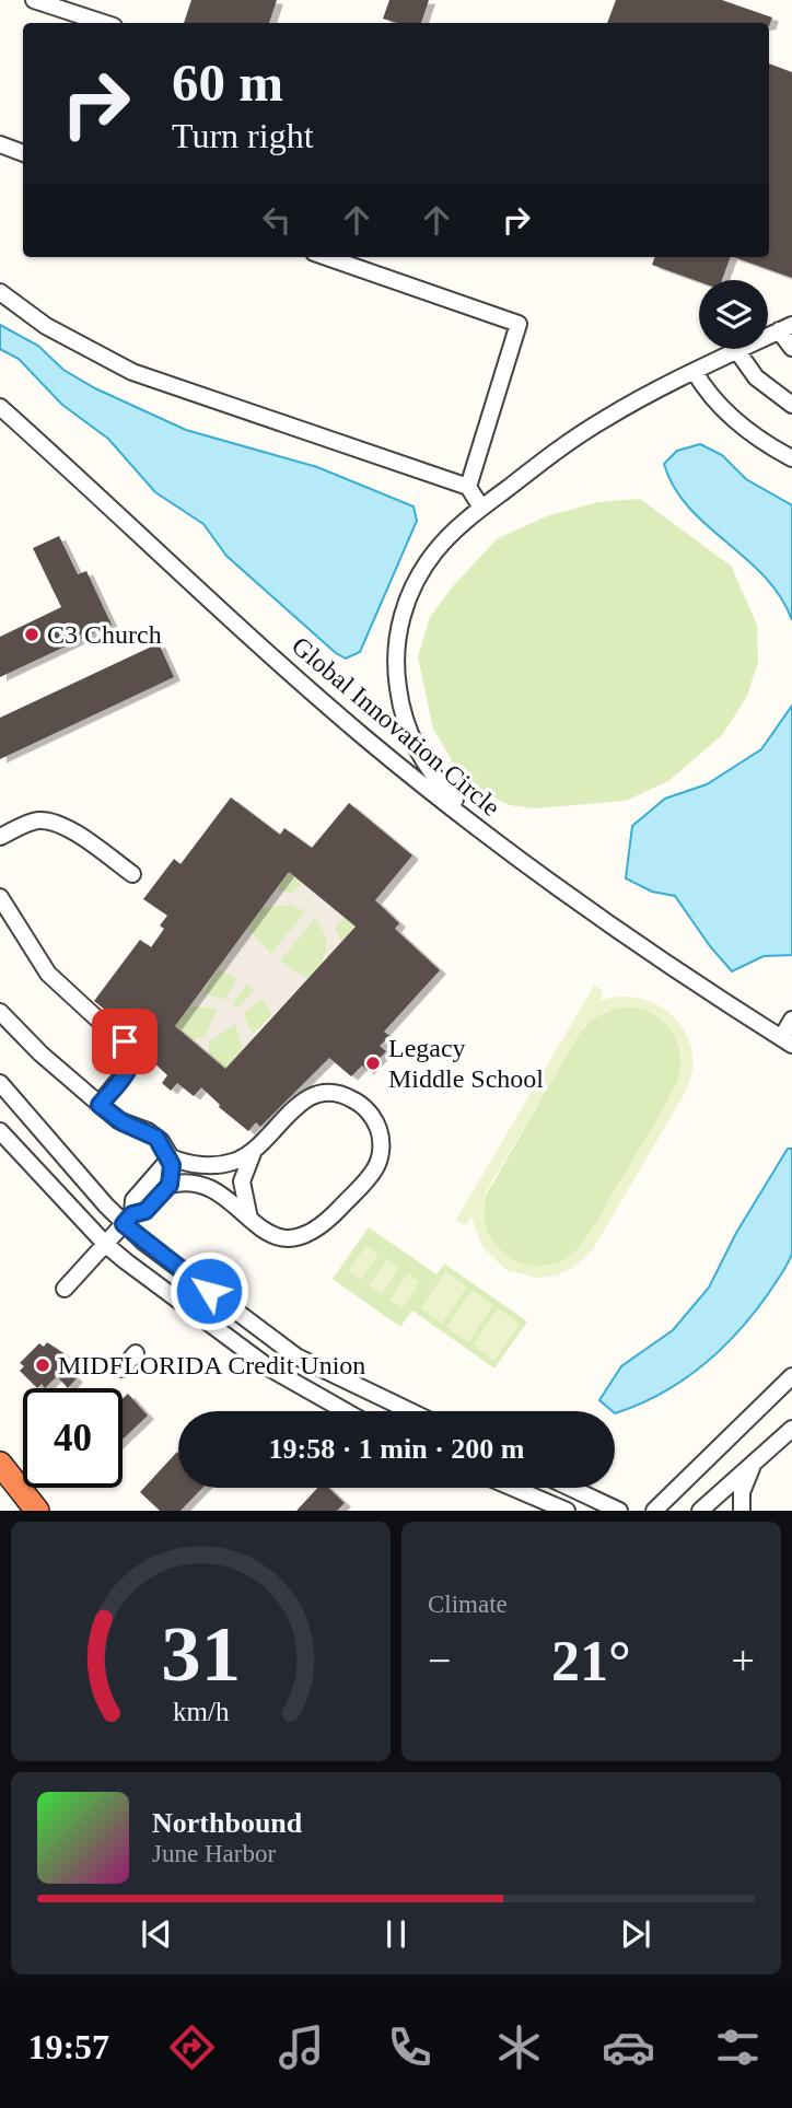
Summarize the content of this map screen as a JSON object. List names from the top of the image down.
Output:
{
  "streets": {
    "street": ["Global Innovation Circle"]
  },
  "places": ["C3 Church", "Legacy Middle School", "MIDFLORIDA Credit Union"],
  "page": {
    "turn": ["60 m", "Turn right"],
    "limit": "40",
    "trip": "19:58 · 1 min · 200 m",
    "tile": "Climate",
    "heat": ["−", "21°", "+"],
    "song": ["Northbound", "June Harbor"],
    "tabs": "19:57",
    "gauge": ["31", "km/h"]
  }
}
